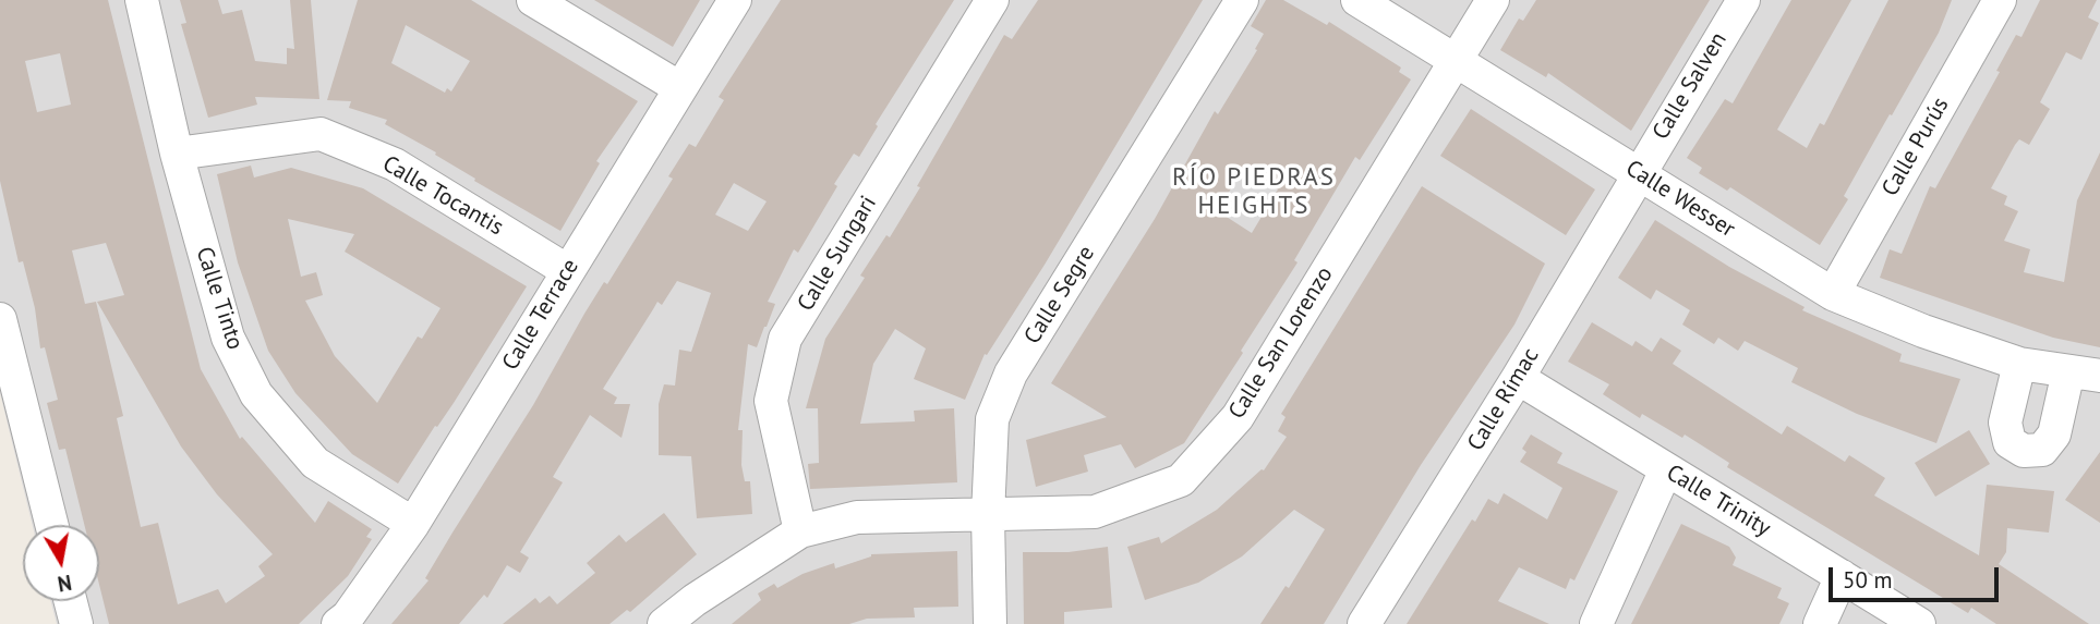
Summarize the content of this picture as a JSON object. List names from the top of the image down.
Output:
{
  "streets": {
    "street": [
      "Calle Salven",
      "Calle Purús",
      "Calle Tocantis",
      "Calle Wesser",
      "Calle Sungari",
      "Calle Segre",
      "Calle Tinto",
      "Calle Terrace",
      "Calle San Lorenzo",
      "Calle Rímac",
      "Calle Trinity"
    ]
  },
  "crossings": [
    ["Calle Salven", "Calle Wesser"],
    ["Calle Salven", "Calle Rímac"],
    ["Calle Purús", "Calle Wesser"],
    ["Calle Tocantis", "Calle Tinto"],
    ["Calle Tocantis", "Calle Terrace"],
    ["Calle Wesser", "Calle San Lorenzo"],
    ["Calle Wesser", "Calle Rímac"],
    ["Calle Sungari", "Calle San Lorenzo"],
    ["Calle Segre", "Calle San Lorenzo"],
    ["Calle Tinto", "Calle Terrace"],
    ["Calle Rímac", "Calle Trinity"]
  ],
  "districts": ["RÍO PIEDRAS HEIGHTS"],
  "scale_bar": "50 m",
  "north": "bottom"
}
